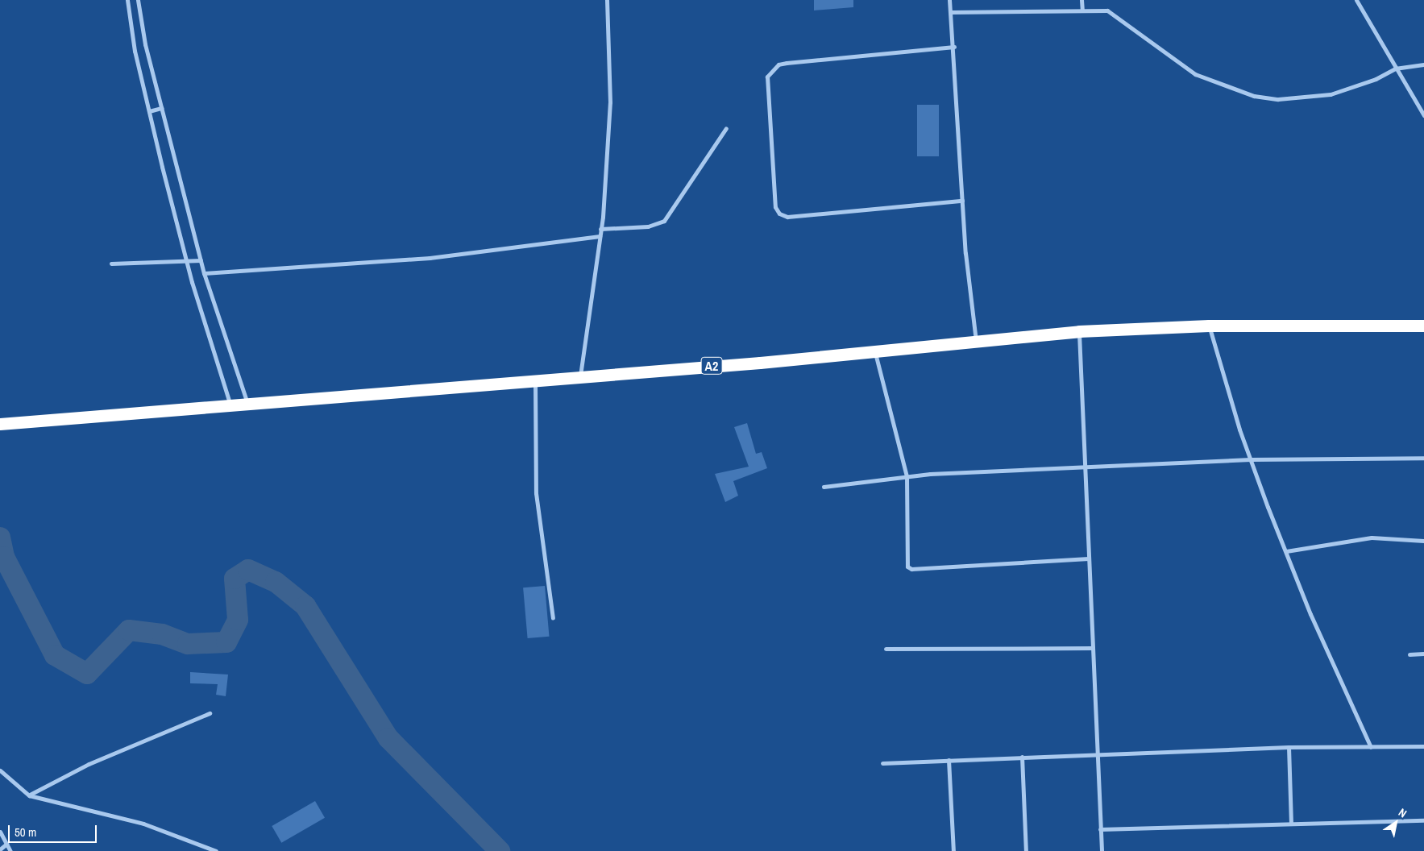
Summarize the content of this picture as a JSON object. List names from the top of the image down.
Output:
{
  "streets": {
    "highway": ["A2"]
  },
  "scale_bar": "50 m",
  "north": "top right"
}
